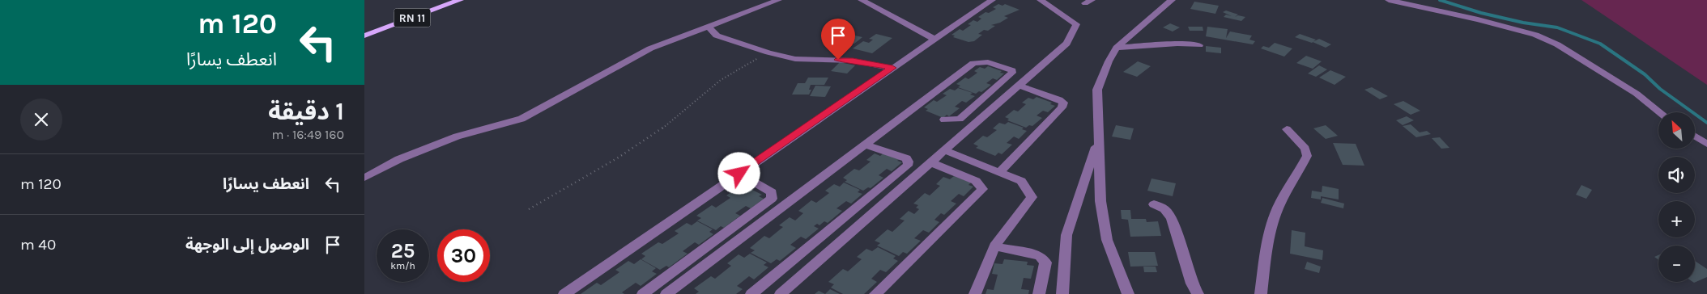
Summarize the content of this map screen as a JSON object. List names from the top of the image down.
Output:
{
  "streets": {
    "main road": ["RN 11"]
  },
  "north": "top left",
  "page": {
    "turn": ["120 m", "انعطف يسارًا"],
    "heading": ["1 دقيقة", "160 m · 16:49"],
    "map_buttons": ["+", "−"],
    "list": [
      {
        "name": "انعطف يسارًا",
        "value": "120 m"
      },
      {
        "name": "الوصول إلى الوجهة",
        "value": "40 m"
      }
    ],
    "speed": "25 km/h",
    "limit": "30"
  }
}
